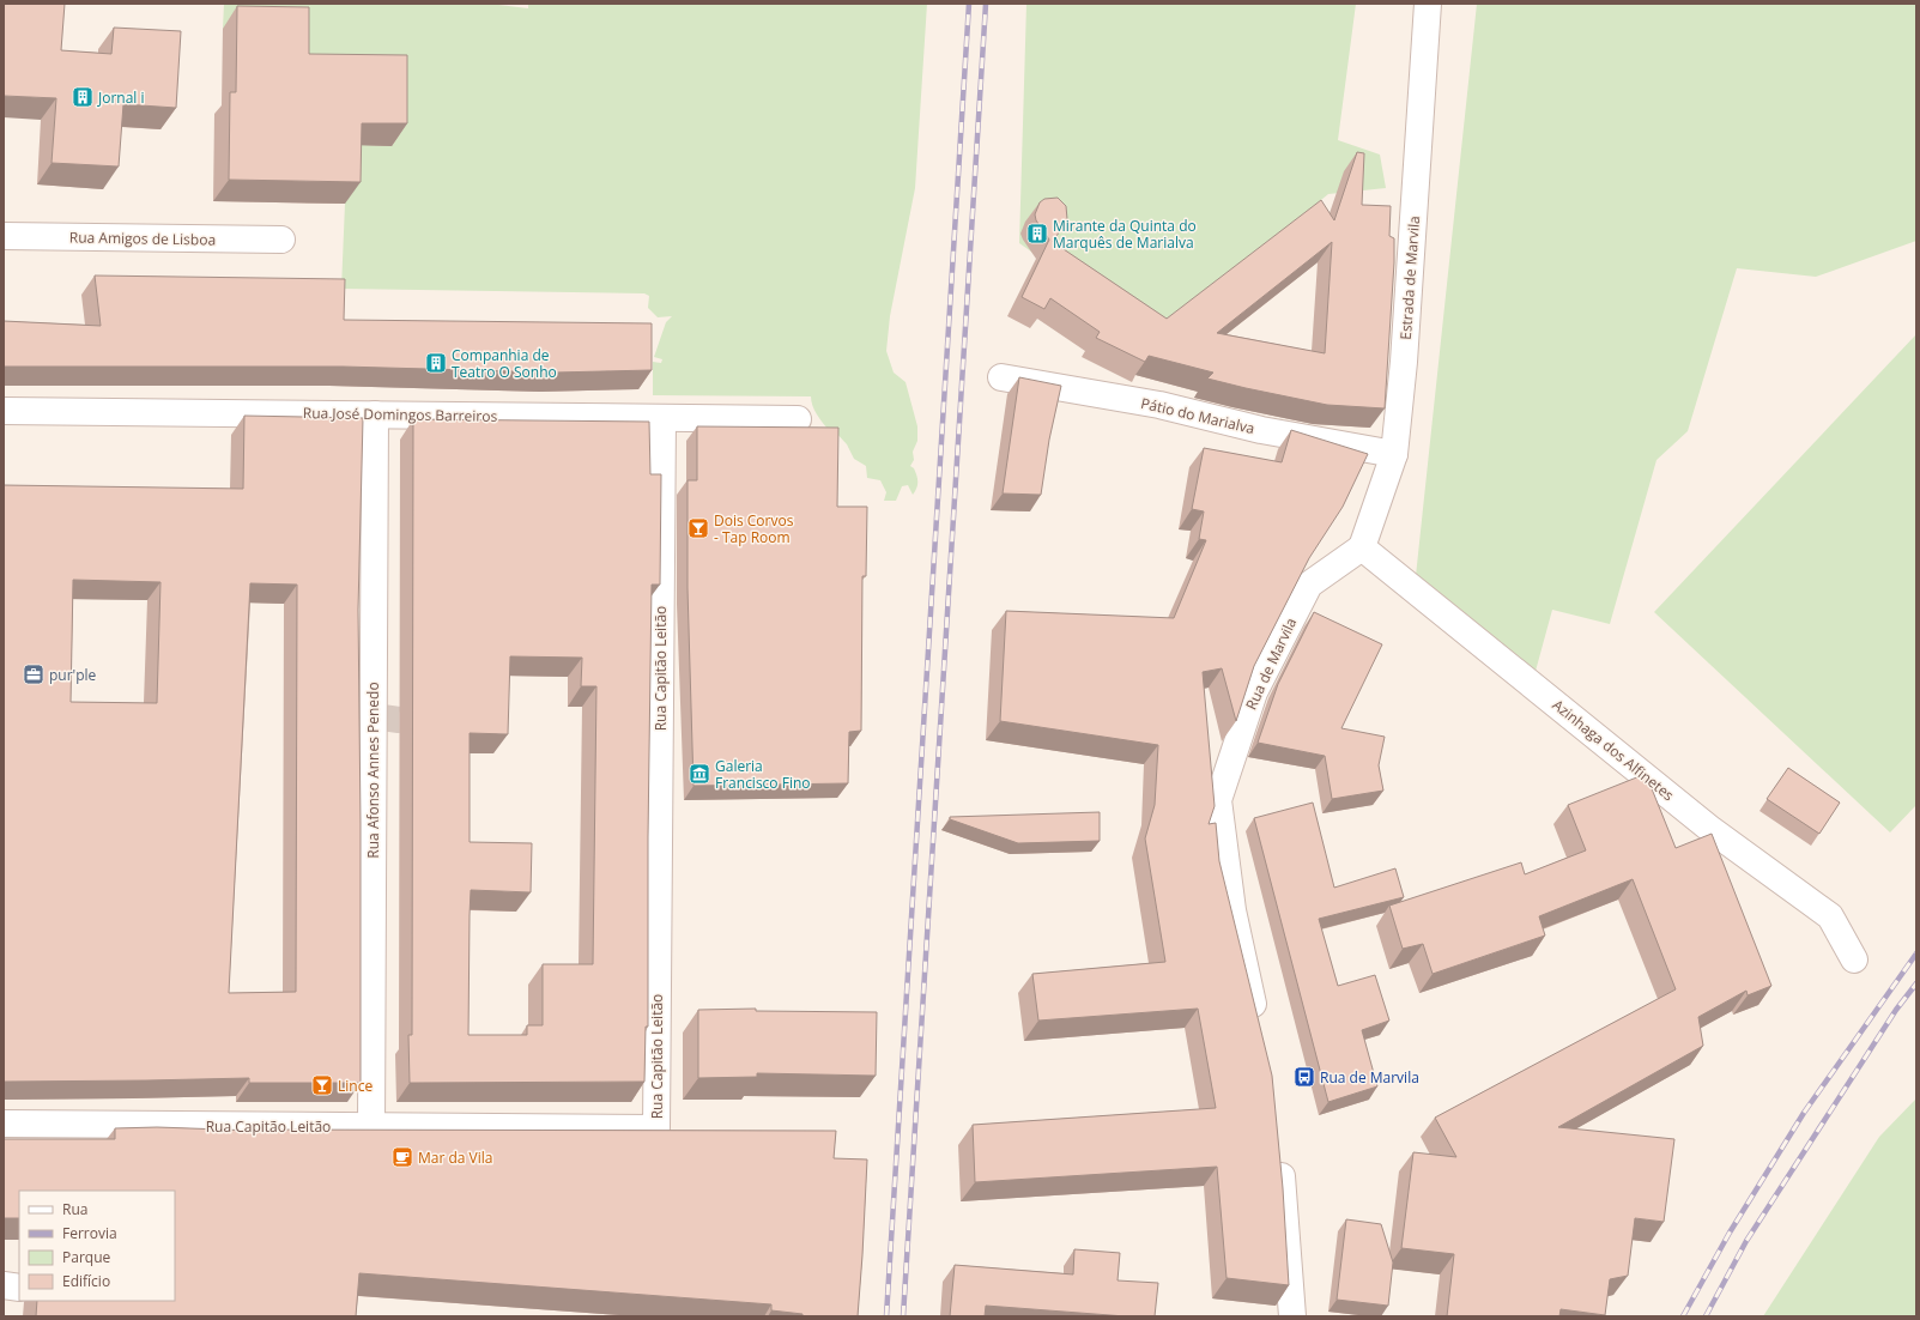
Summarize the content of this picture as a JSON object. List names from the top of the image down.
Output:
{
  "streets": {
    "street": [
      "Rua Amigos de Lisboa",
      "Estrada de Marvila",
      "Rua José Domingos Barreiros",
      "Pátio do Marialva",
      "Rua de Marvila",
      "Rua Capitão Leitão",
      "Azinhaga dos Alfinetes",
      "Rua Afonso Annes Penedo"
    ]
  },
  "crossings": [
    ["Estrada de Marvila", "Pátio do Marialva"],
    ["Estrada de Marvila", "Rua de Marvila"],
    ["Estrada de Marvila", "Azinhaga dos Alfinetes"],
    ["Rua José Domingos Barreiros", "Rua Capitão Leitão"],
    ["Rua José Domingos Barreiros", "Rua Afonso Annes Penedo"],
    ["Rua de Marvila", "Azinhaga dos Alfinetes"],
    ["Rua Capitão Leitão", "Rua Afonso Annes Penedo"]
  ],
  "places": {
    "building": ["Jornal i", "Mirante da Quinta do Marquês de Marialva", "Companhia de Teatro O Sonho"],
    "bar": ["Dois Corvos - Tap Room", "Lince"],
    "office": ["pur'ple"],
    "museum": ["Galeria Francisco Fino"],
    "bus stop": ["Rua de Marvila"],
    "cafe": ["Mar da Vila"]
  },
  "legend": [
    "Rua",
    "Ferrovia",
    "Parque",
    "Edifício"
  ]
}
